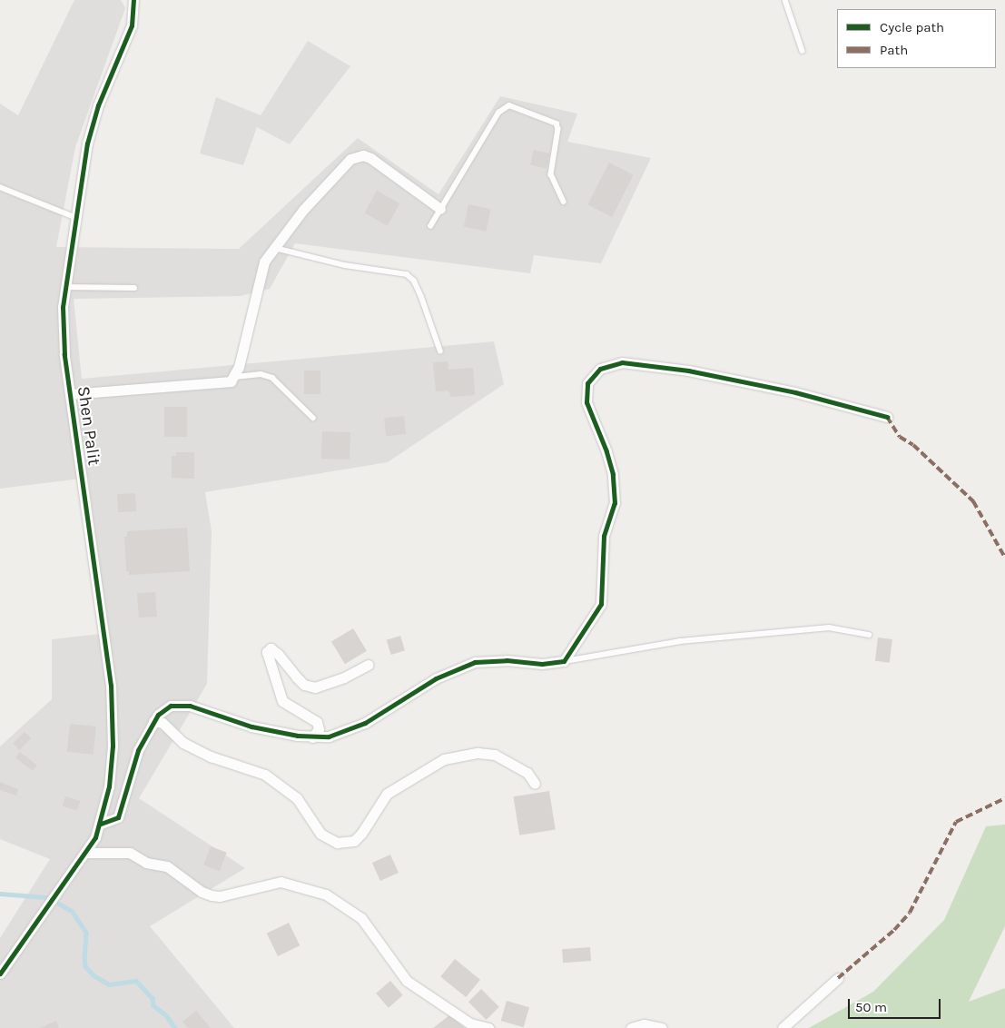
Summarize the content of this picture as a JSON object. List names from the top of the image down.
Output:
{
  "streets": {
    "street": ["Shen Palit"]
  },
  "legend": ["Cycle path", "Path"],
  "scale_bar": "50 m"
}
